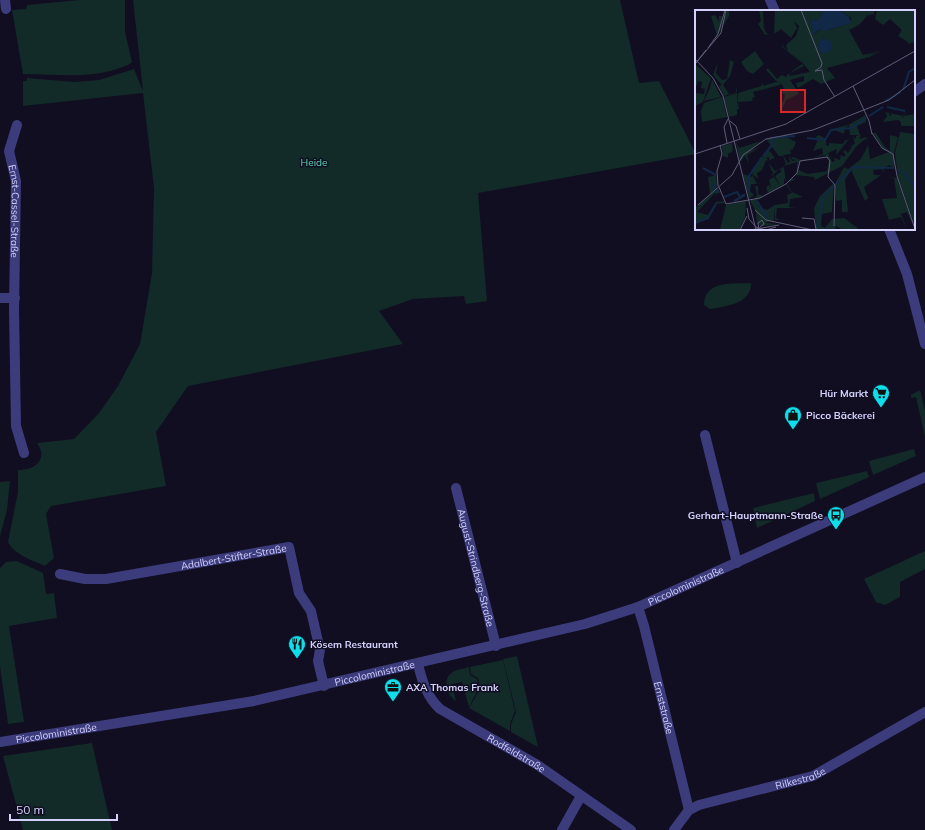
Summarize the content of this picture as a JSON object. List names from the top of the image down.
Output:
{
  "streets": {
    "street": [
      "Ernst-Cassel-Straße",
      "Adalbert-Stifter-Straße",
      "August-Strindberg-Straße",
      "Piccoloministraße",
      "Ernststraße",
      "Rodfeldstraße",
      "Rilkestraße"
    ]
  },
  "crossings": [
    ["Adalbert-Stifter-Straße", "Piccoloministraße"],
    ["August-Strindberg-Straße", "Piccoloministraße"],
    ["Piccoloministraße", "Ernststraße"],
    ["Piccoloministraße", "Rodfeldstraße"],
    ["Ernststraße", "Rilkestraße"]
  ],
  "parks": ["Heide"],
  "places": {
    "supermarket": ["Hür Markt"],
    "shop": ["Picco Bäckerei"],
    "bus stop": ["Gerhart-Hauptmann-Straße"],
    "restaurant": ["Kösem Restaurant"],
    "office": ["AXA Thomas Frank"]
  },
  "scale_bar": "50 m"
}
